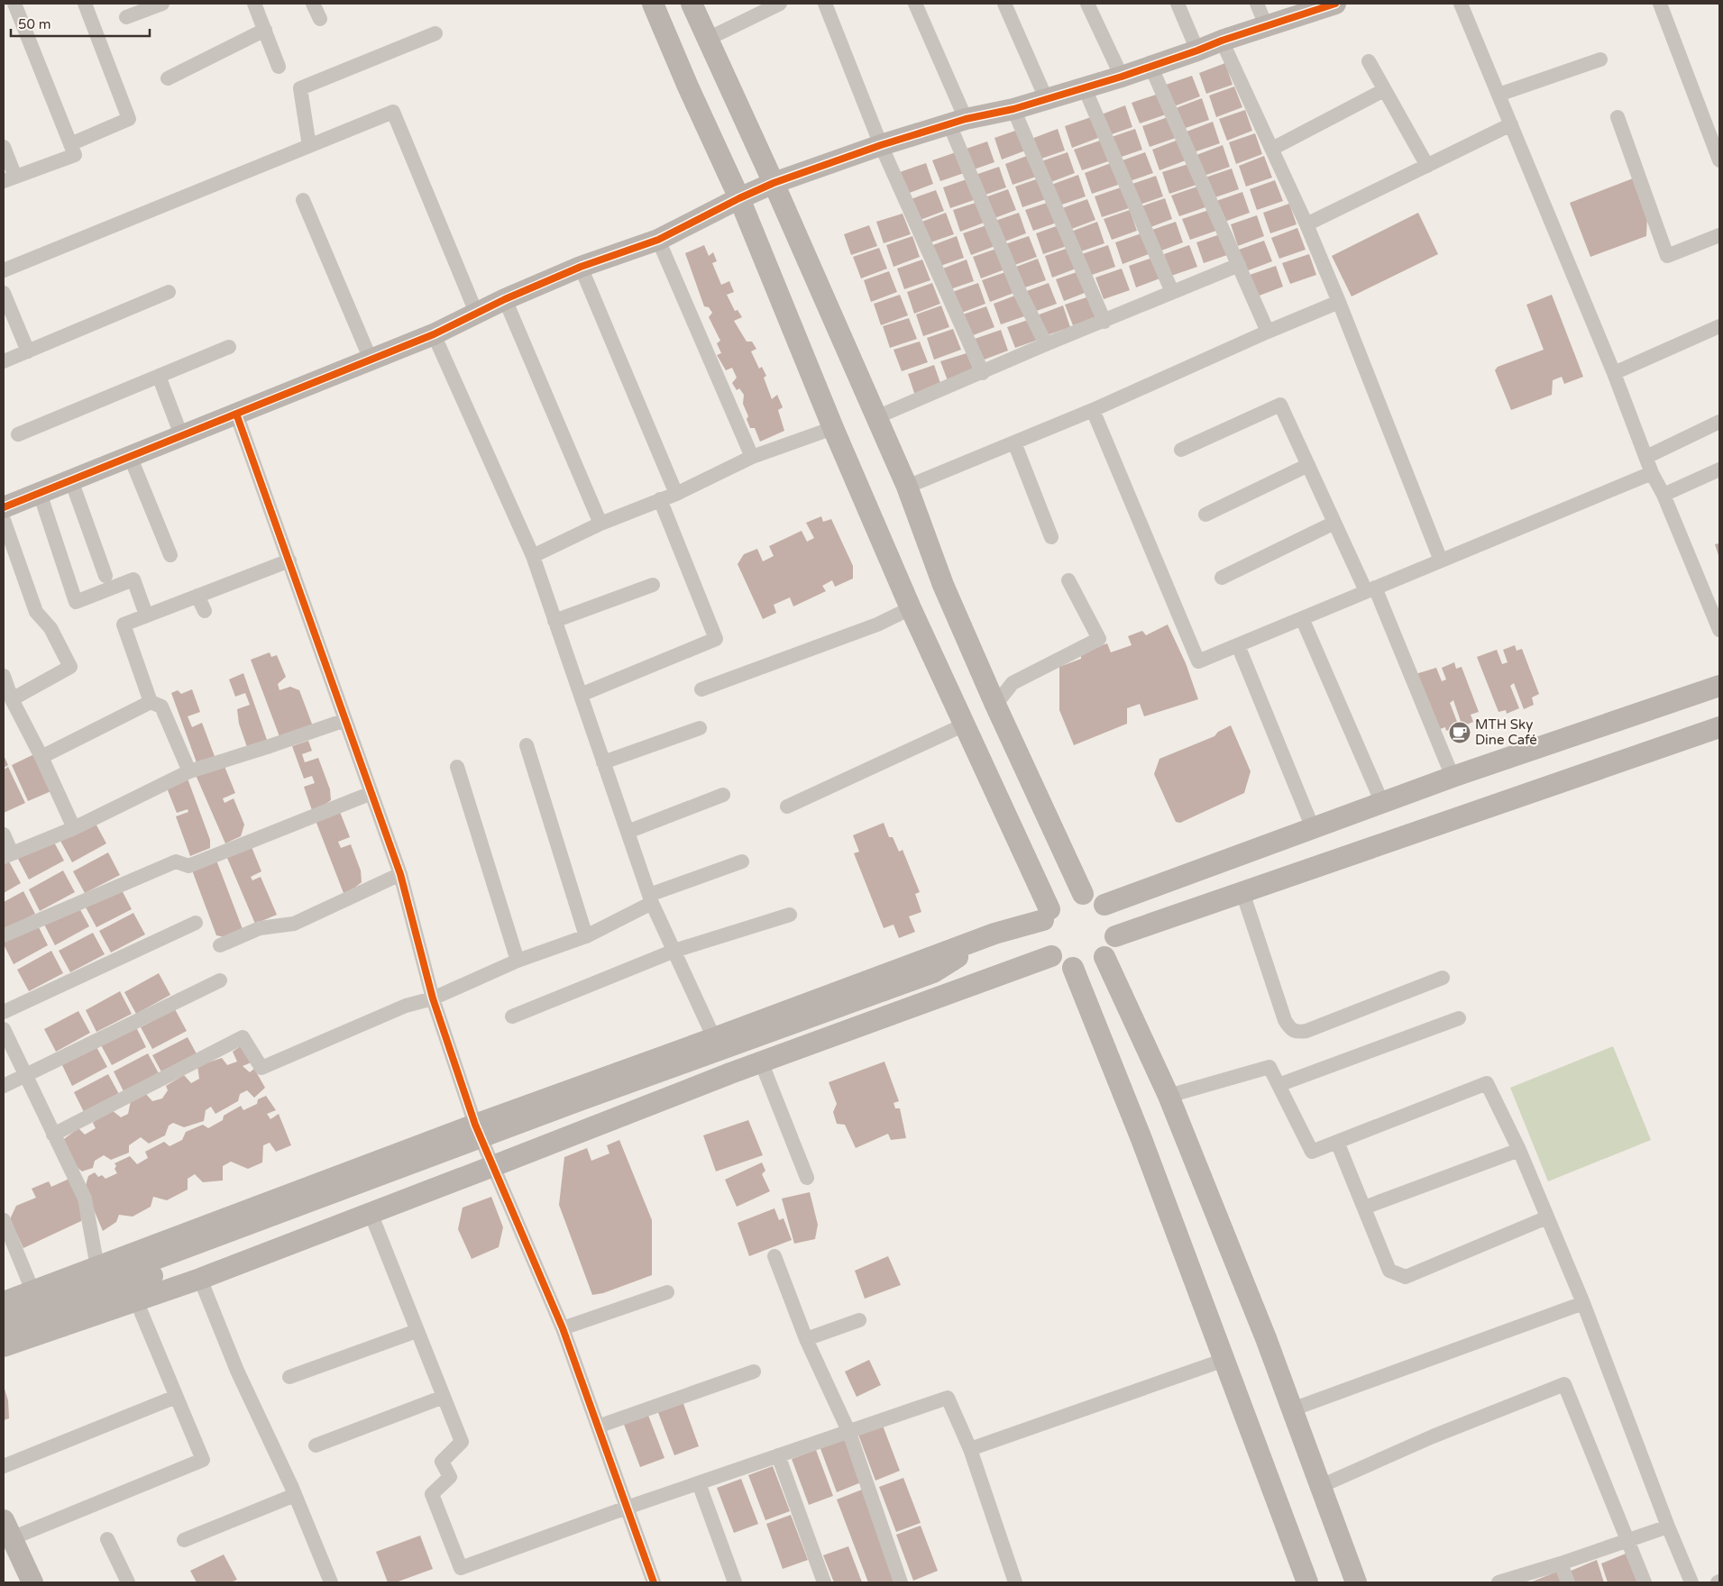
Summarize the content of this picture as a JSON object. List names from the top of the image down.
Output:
{
  "places": {
    "cafe": ["MTH Sky Dine Café"]
  },
  "scale_bar": "50 m"
}
